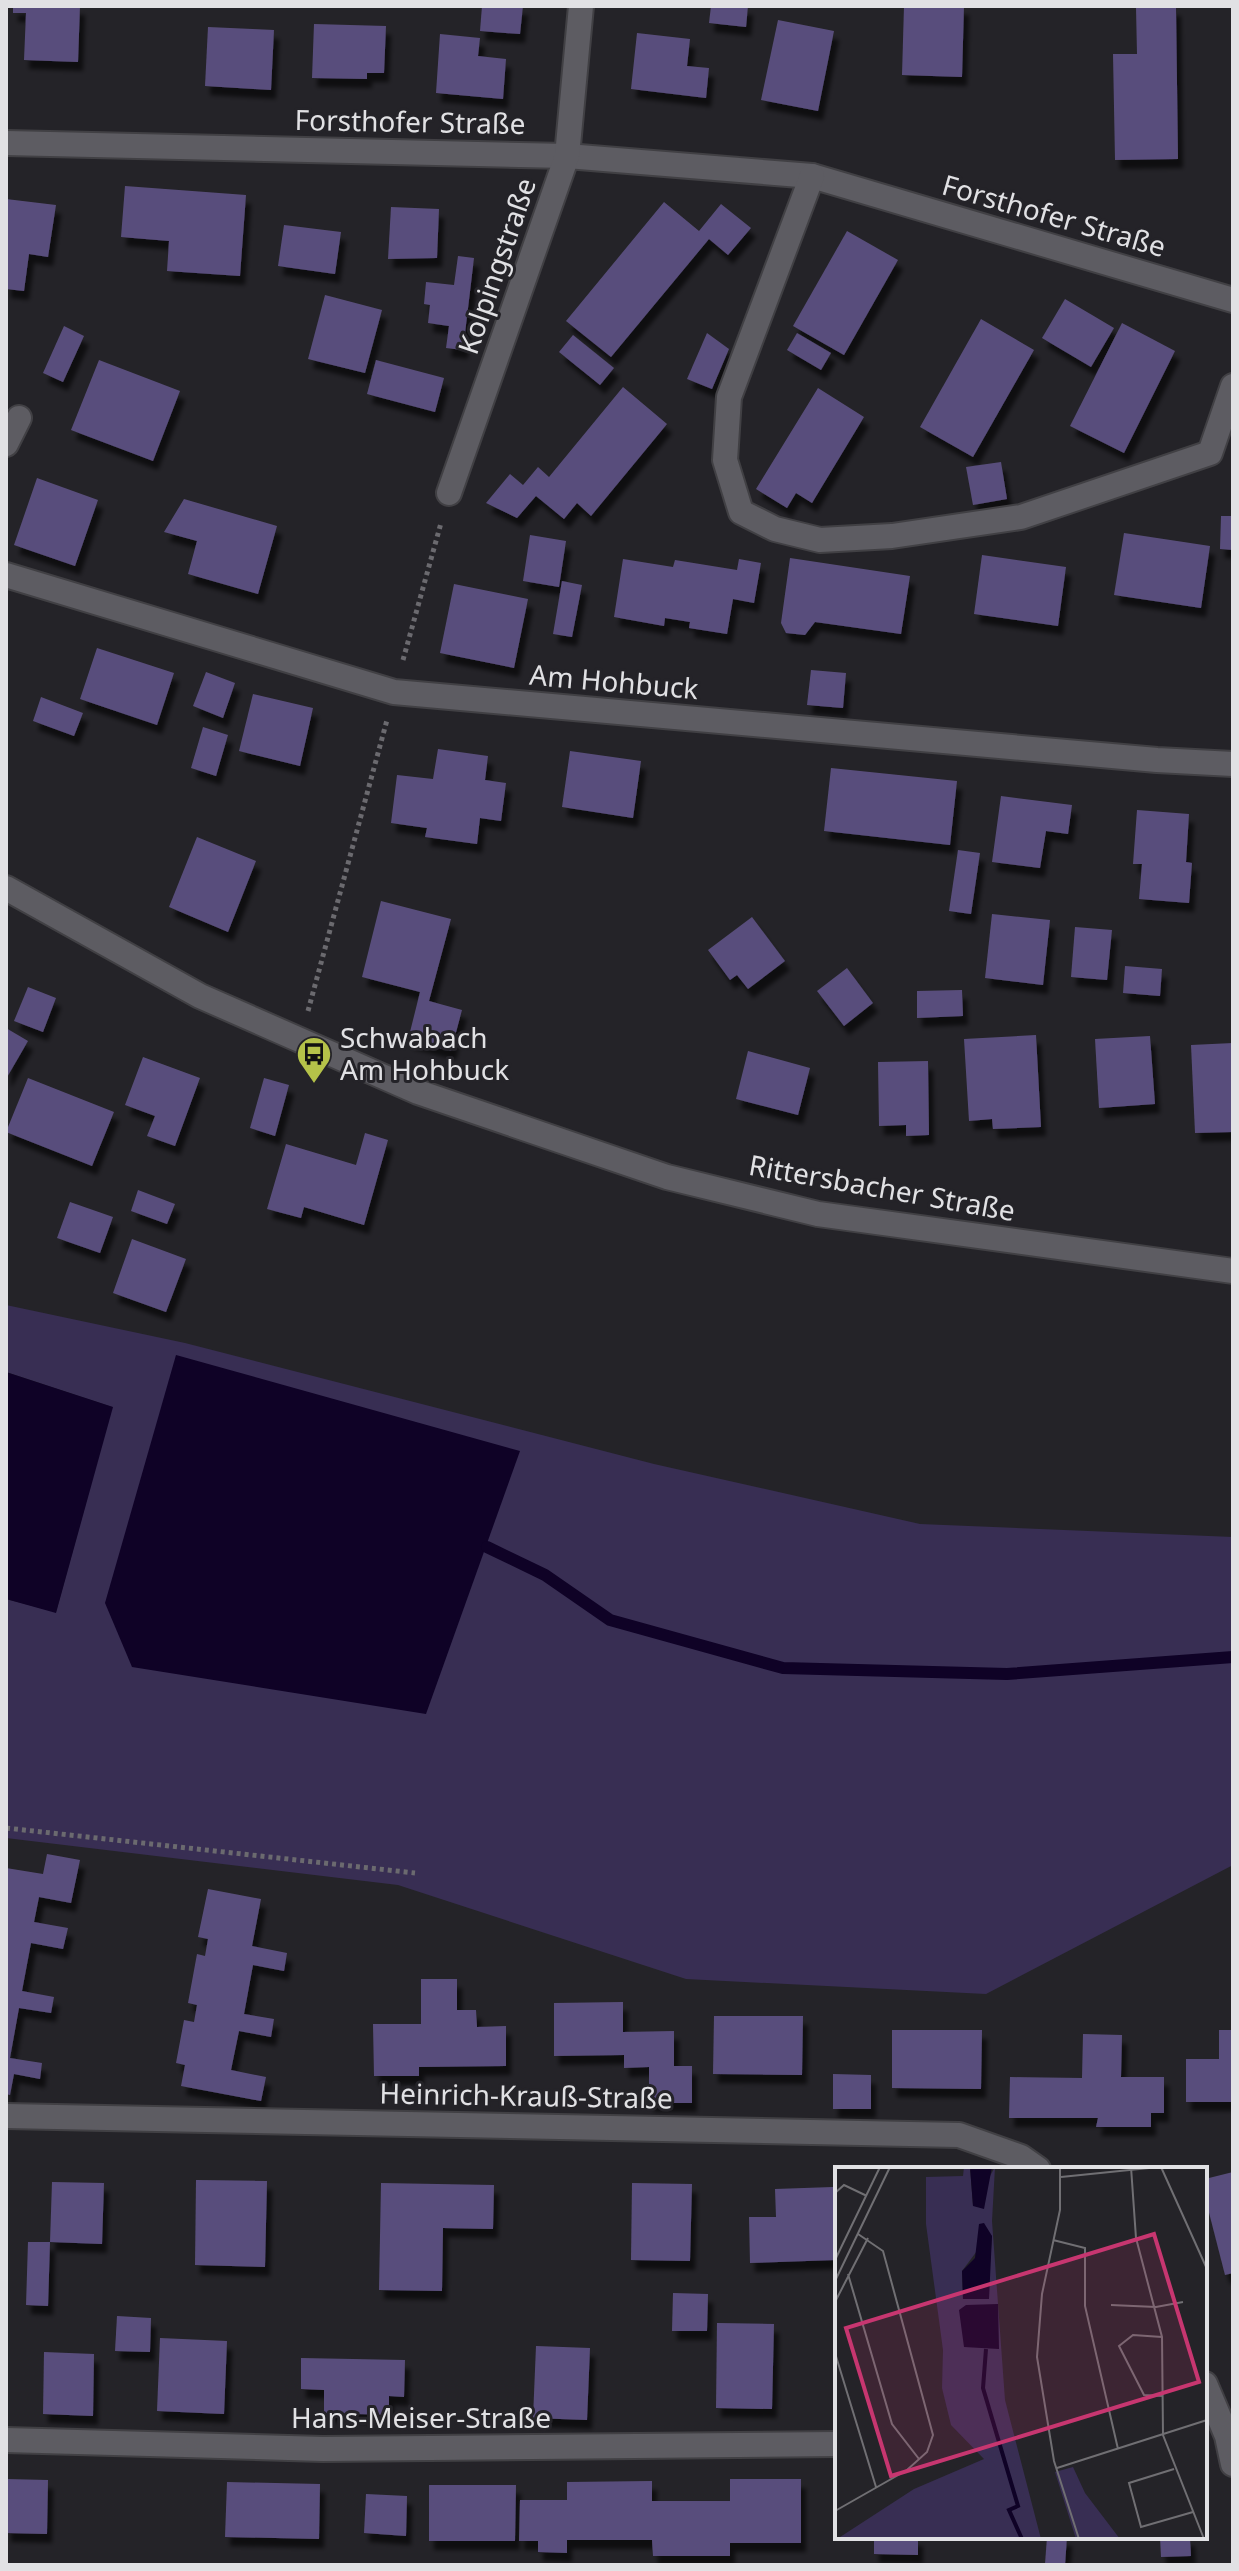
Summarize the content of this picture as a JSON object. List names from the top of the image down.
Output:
{
  "streets": {
    "street": [
      "Forsthofer Straße",
      "Kolpingstraße",
      "Am Hohbuck",
      "Rittersbacher Straße",
      "Heinrich-Krauß-Straße",
      "Hans-Meiser-Straße"
    ]
  },
  "crossings": [
    ["Forsthofer Straße", "Kolpingstraße"]
  ],
  "places": {
    "bus stop": ["Schwabach Am Hohbuck"]
  }
}
